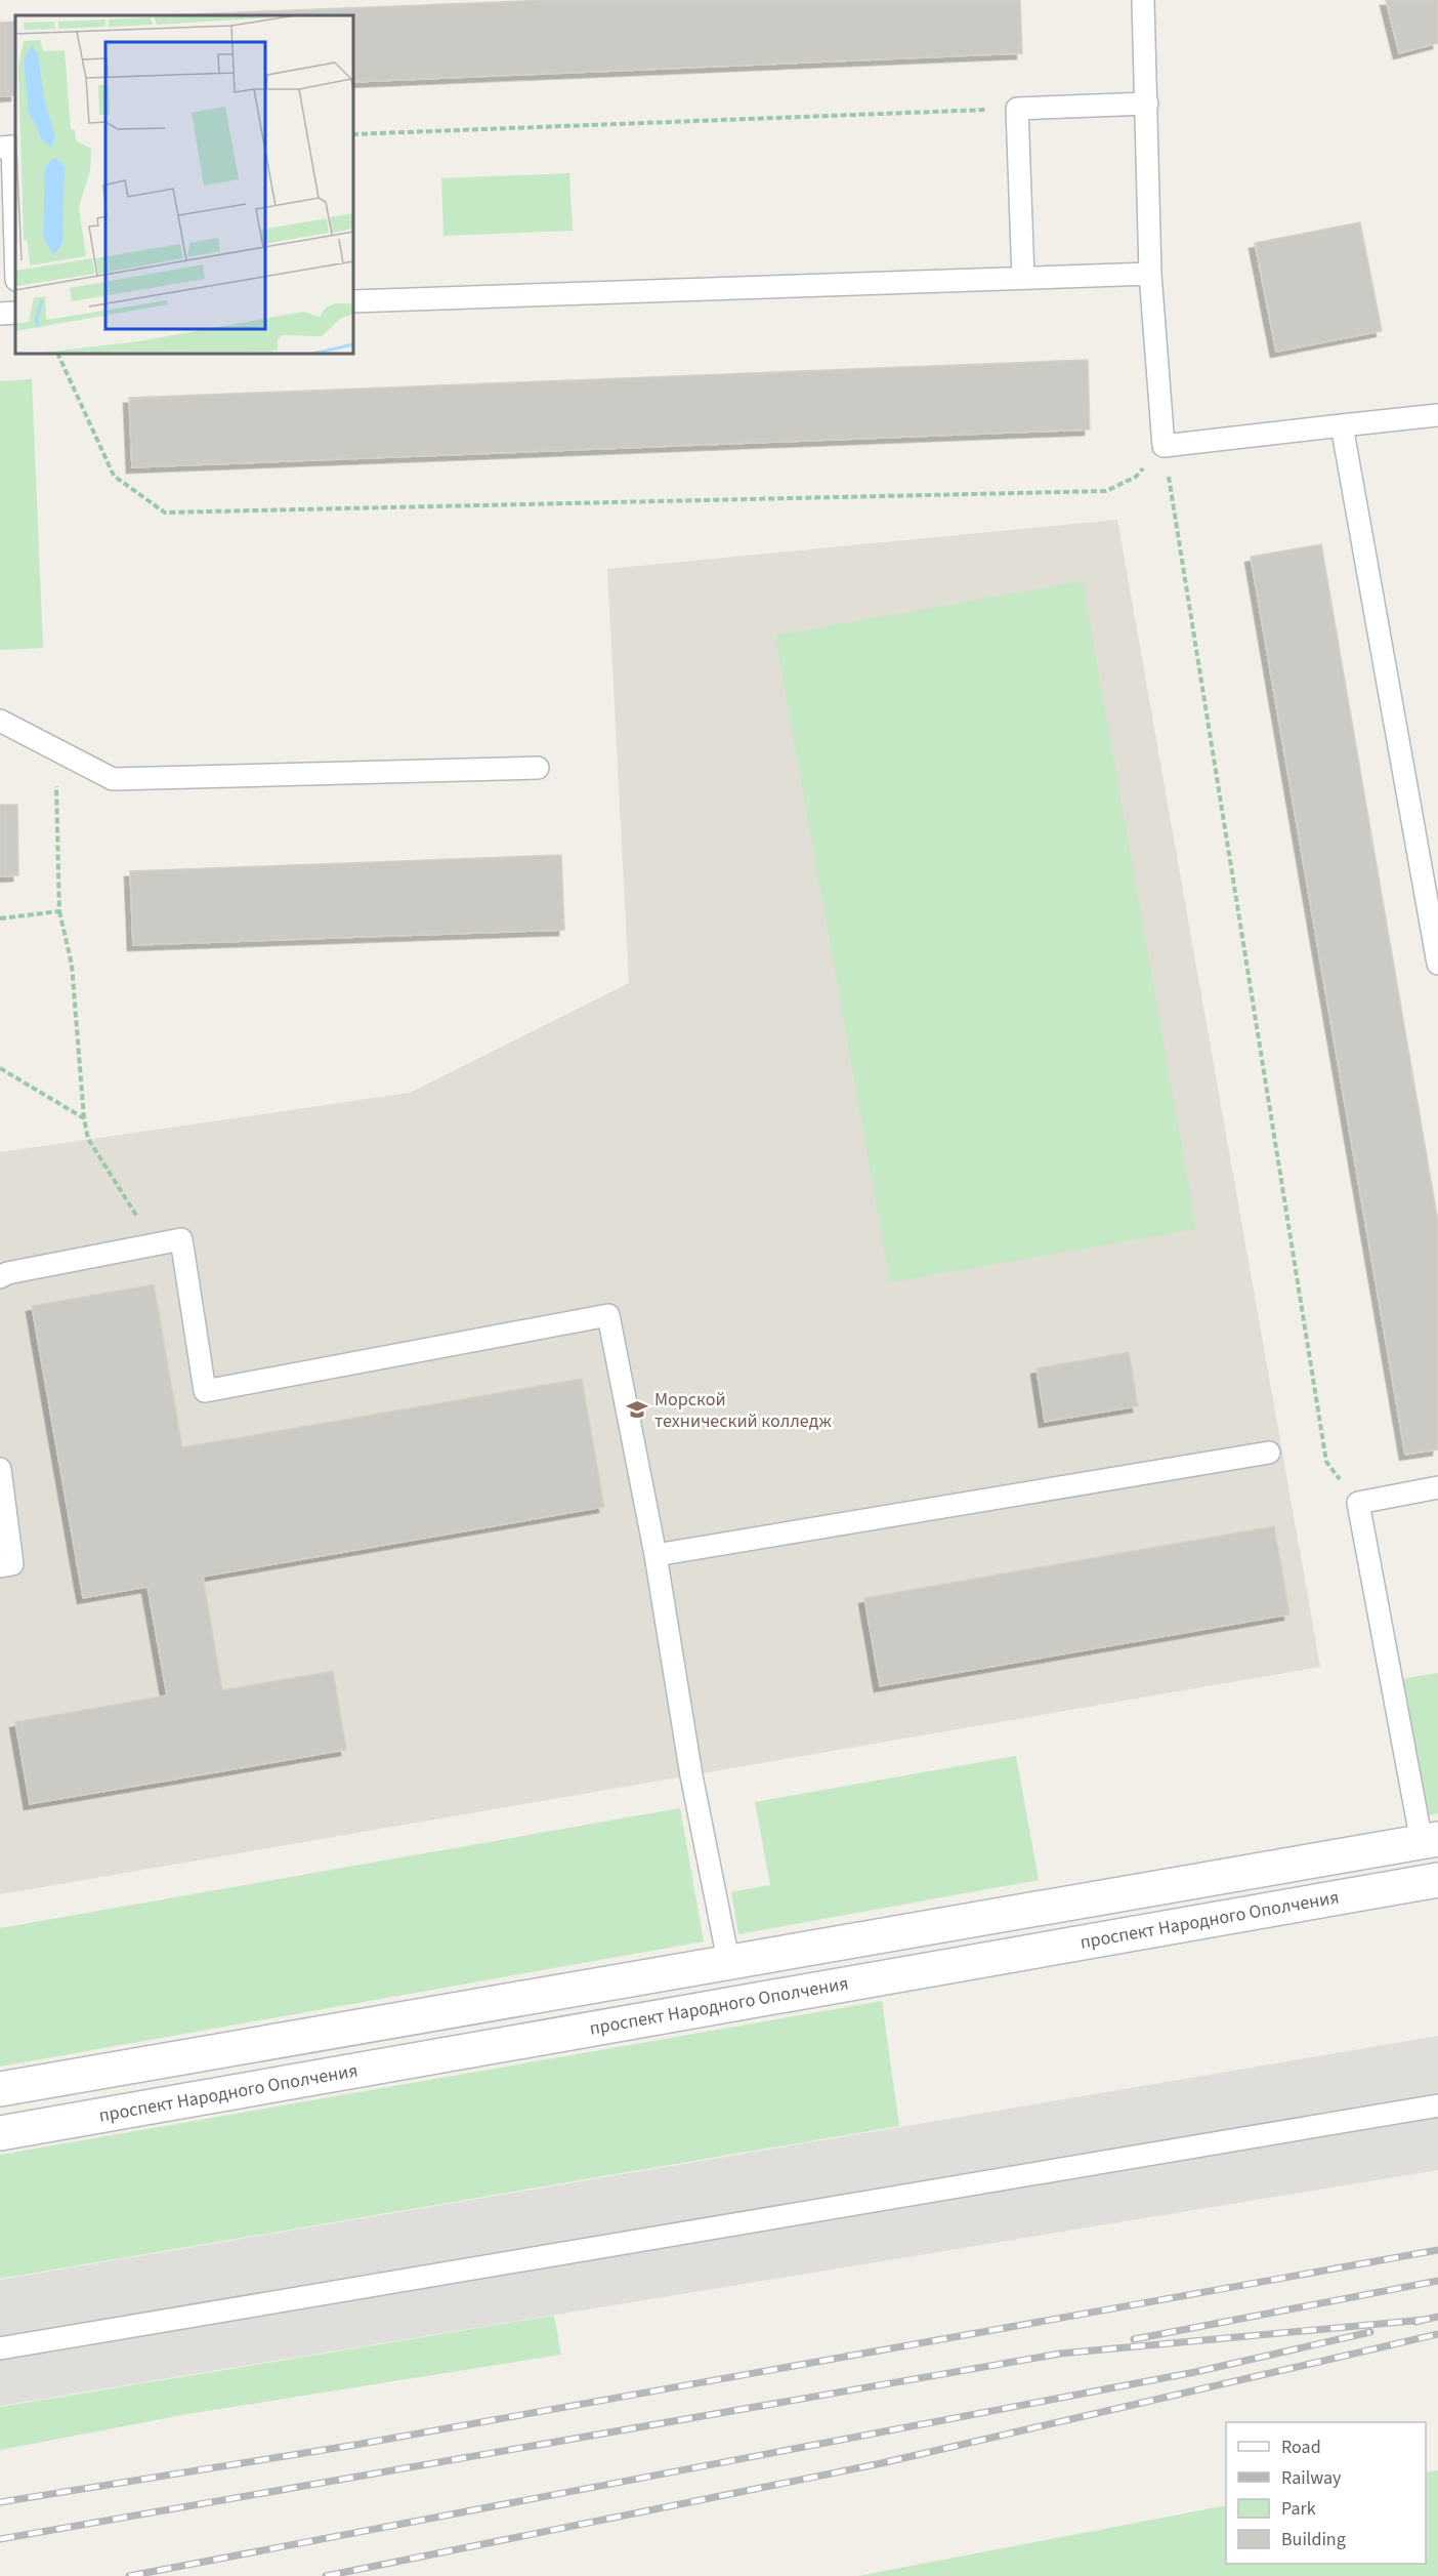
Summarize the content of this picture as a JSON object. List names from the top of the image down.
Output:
{
  "streets": {
    "main road": ["проспект Народного Ополчения"]
  },
  "places": {
    "school or university": ["Морской технический колледж"]
  },
  "legend": [
    "Road",
    "Railway",
    "Park",
    "Building"
  ]
}
